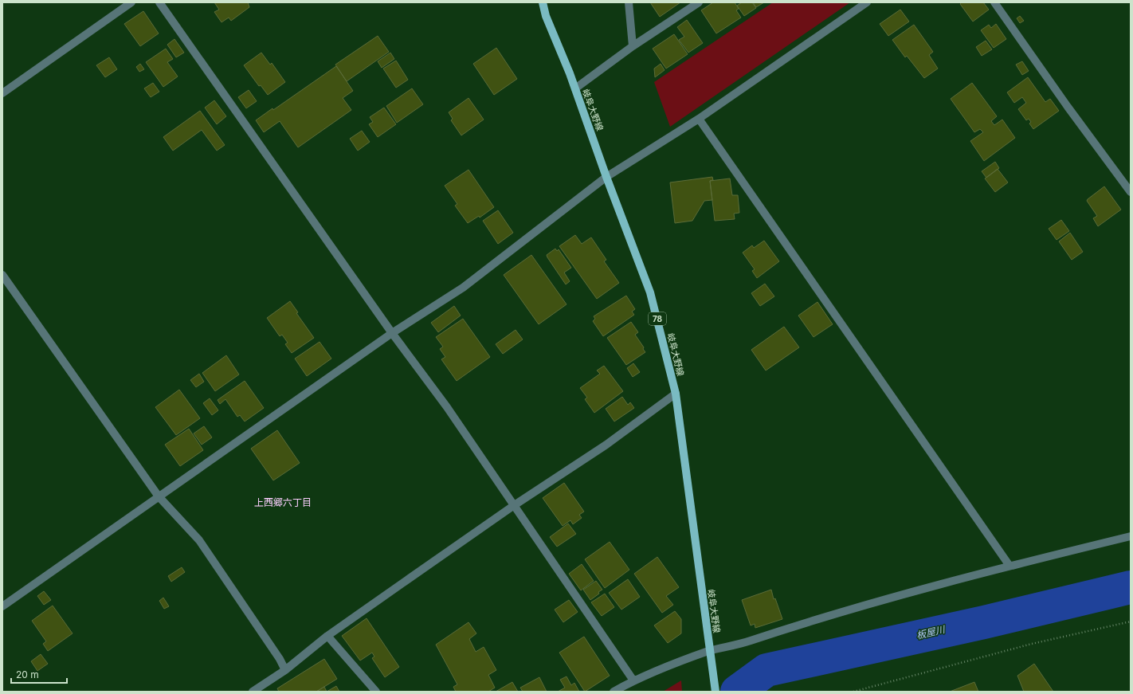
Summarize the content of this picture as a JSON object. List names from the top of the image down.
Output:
{
  "streets": {
    "main road": ["岐阜大野線", "78"]
  },
  "districts": ["上西郷六丁目"],
  "water": ["板屋川"],
  "scale_bar": "20 m"
}
